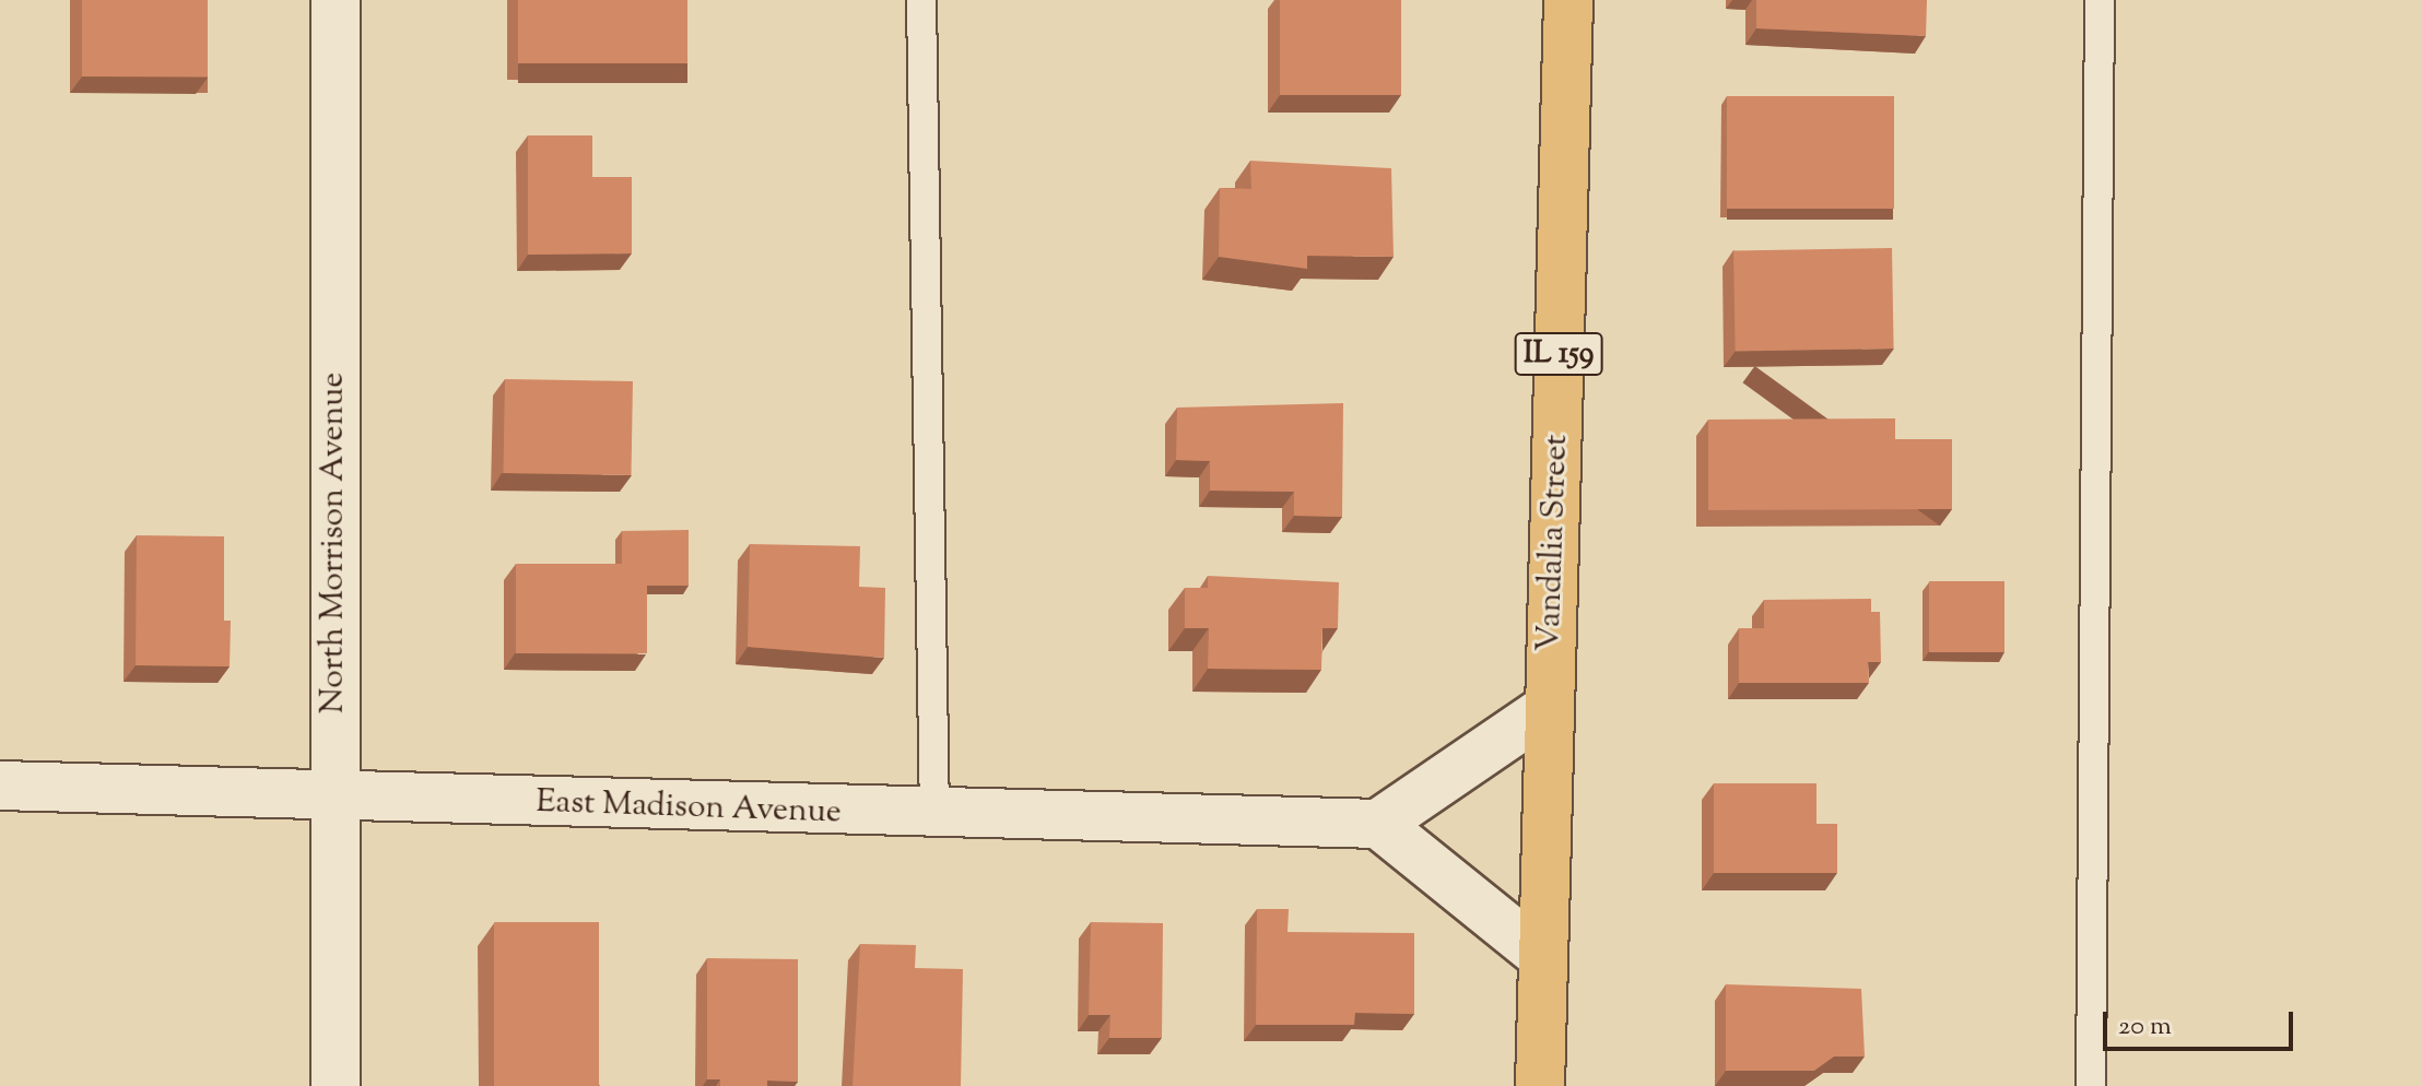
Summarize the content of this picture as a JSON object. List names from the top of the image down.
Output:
{
  "streets": {
    "main road": ["IL 159", "Vandalia Street"],
    "street": ["North Morrison Avenue", "East Madison Avenue"]
  },
  "crossings": [
    ["North Morrison Avenue", "East Madison Avenue"]
  ],
  "scale_bar": "20 m"
}
